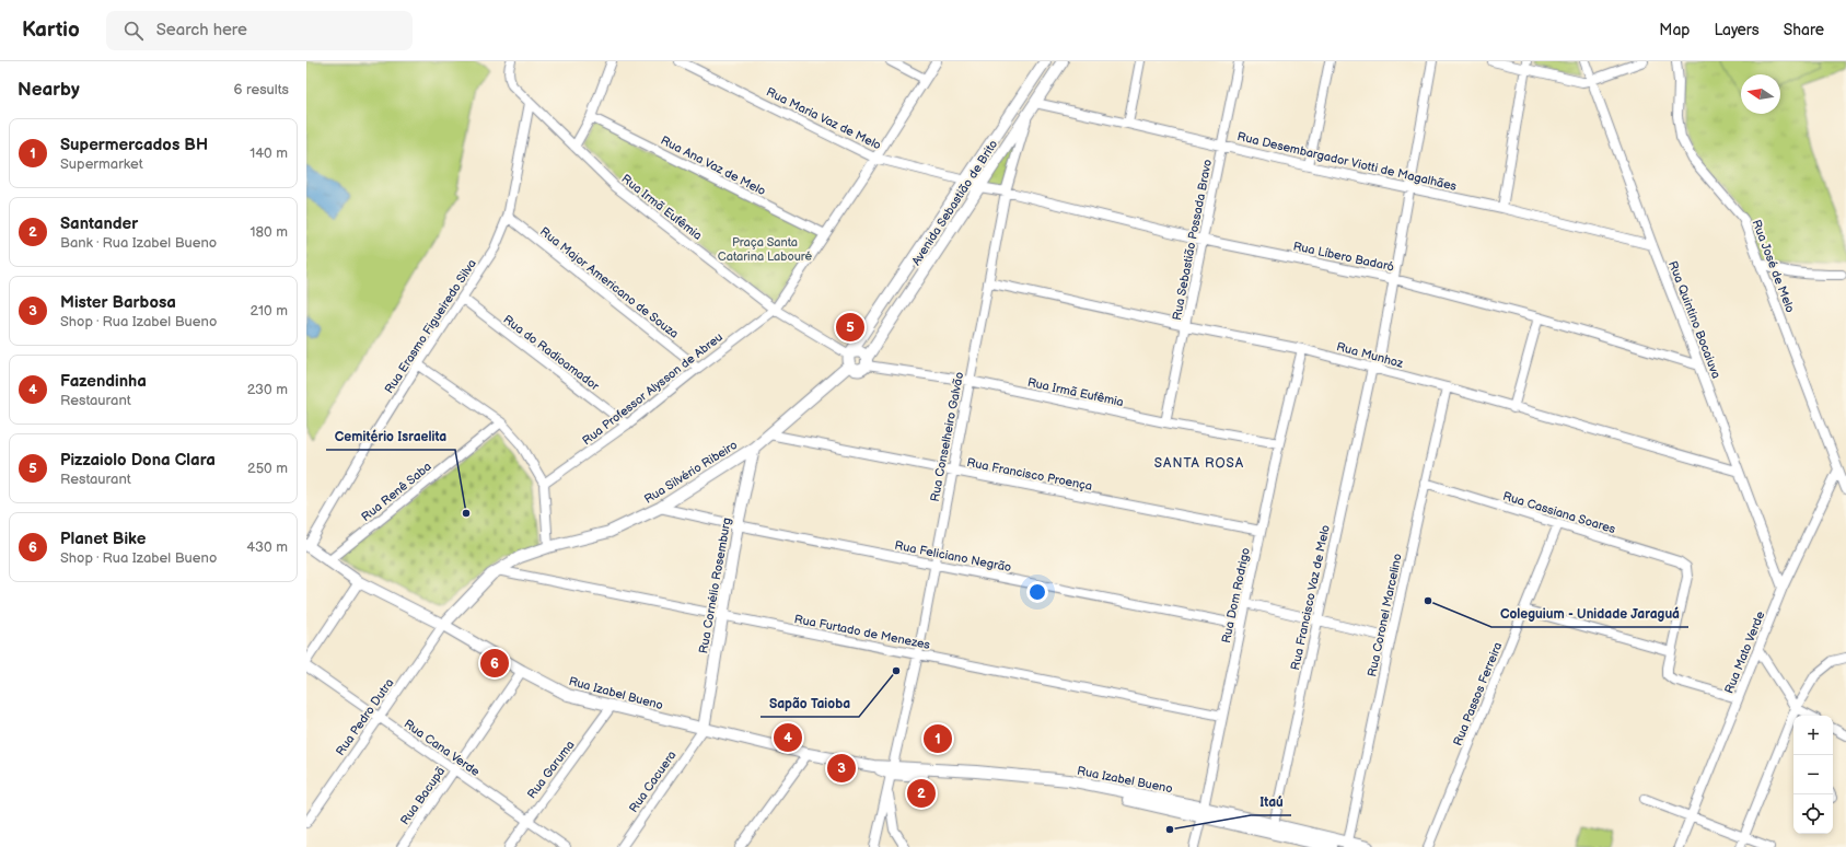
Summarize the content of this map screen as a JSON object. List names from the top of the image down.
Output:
{
  "streets": {
    "street": [
      "Rua Maria Vaz de Melo",
      "Rua Desembargador Viotti de Magalhães",
      "Rua Ana Vaz de Melo",
      "Avenida Sebastião de Brito",
      "Rua Irmã Eufêmia",
      "Rua Sebastião Possada Bravo",
      "Rua Líbero Badaró",
      "Rua José de Melo",
      "Rua Major Americano de Souza",
      "Rua Quintino Bocaiuva",
      "Rua Erasmo Figueiredo Silva",
      "Rua do Radioamador",
      "Rua Munhoz",
      "Rua Professor Alysson de Abreu",
      "Rua Conselheiro Galvão",
      "Rua Silvério Ribeiro",
      "Rua Francisco Proença",
      "Rua Renê Saba",
      "Rua Cassiana Soares",
      "Rua Feliciano Negrão",
      "Rua Cornélio Rosemburg",
      "Rua Dom Rodrigo",
      "Rua Francisco Vaz de Melo",
      "Rua Coronel Marcelino",
      "Rua Furtado de Menezes",
      "Rua Mato Verde",
      "Rua Izabel Bueno",
      "Rua Passos Ferreira",
      "Rua Pedro Dutra",
      "Rua Cana Verde",
      "Rua Garuma",
      "Rua Cacuera",
      "Rua Bacupã"
    ]
  },
  "crossings": [
    ["Rua Maria Vaz de Melo", "Avenida Sebastião de Brito"],
    ["Rua Maria Vaz de Melo", "Rua Líbero Badaró"],
    ["Rua Maria Vaz de Melo", "Rua Professor Alysson de Abreu"],
    ["Rua Desembargador Viotti de Magalhães", "Avenida Sebastião de Brito"],
    ["Rua Desembargador Viotti de Magalhães", "Rua Sebastião Possada Bravo"],
    ["Rua Desembargador Viotti de Magalhães", "Rua Quintino Bocaiuva"],
    ["Rua Desembargador Viotti de Magalhães", "Rua Conselheiro Galvão"],
    ["Rua Desembargador Viotti de Magalhães", "Rua Francisco Vaz de Melo"],
    ["Rua Ana Vaz de Melo", "Rua Professor Alysson de Abreu"],
    ["Avenida Sebastião de Brito", "Rua Irmã Eufêmia"],
    ["Avenida Sebastião de Brito", "Rua Líbero Badaró"],
    ["Avenida Sebastião de Brito", "Rua Conselheiro Galvão"],
    ["Avenida Sebastião de Brito", "Rua Silvério Ribeiro"],
    ["Rua Irmã Eufêmia", "Rua Sebastião Possada Bravo"],
    ["Rua Irmã Eufêmia", "Rua Erasmo Figueiredo Silva"],
    ["Rua Irmã Eufêmia", "Rua Professor Alysson de Abreu"],
    ["Rua Irmã Eufêmia", "Rua Conselheiro Galvão"],
    ["Rua Irmã Eufêmia", "Rua Silvério Ribeiro"],
    ["Rua Irmã Eufêmia", "Rua Dom Rodrigo"],
    ["Rua Sebastião Possada Bravo", "Rua Líbero Badaró"],
    ["Rua Sebastião Possada Bravo", "Rua Munhoz"],
    ["Rua Líbero Badaró", "Rua Quintino Bocaiuva"],
    ["Rua Líbero Badaró", "Rua Conselheiro Galvão"],
    ["Rua Líbero Badaró", "Rua Francisco Vaz de Melo"],
    ["Rua José de Melo", "Rua Mato Verde"],
    ["Rua Major Americano de Souza", "Rua Erasmo Figueiredo Silva"],
    ["Rua Major Americano de Souza", "Rua Professor Alysson de Abreu"],
    ["Rua Quintino Bocaiuva", "Rua Munhoz"],
    ["Rua Quintino Bocaiuva", "Rua Mato Verde"],
    ["Rua Erasmo Figueiredo Silva", "Rua do Radioamador"],
    ["Rua Erasmo Figueiredo Silva", "Rua Izabel Bueno"],
    ["Rua do Radioamador", "Rua Professor Alysson de Abreu"],
    ["Rua Munhoz", "Rua Conselheiro Galvão"],
    ["Rua Munhoz", "Rua Dom Rodrigo"],
    ["Rua Munhoz", "Rua Francisco Vaz de Melo"],
    ["Rua Munhoz", "Rua Coronel Marcelino"],
    ["Rua Conselheiro Galvão", "Rua Francisco Proença"],
    ["Rua Conselheiro Galvão", "Rua Feliciano Negrão"],
    ["Rua Conselheiro Galvão", "Rua Furtado de Menezes"],
    ["Rua Conselheiro Galvão", "Rua Izabel Bueno"],
    ["Rua Silvério Ribeiro", "Rua Francisco Proença"],
    ["Rua Silvério Ribeiro", "Rua Feliciano Negrão"],
    ["Rua Silvério Ribeiro", "Rua Cornélio Rosemburg"],
    ["Rua Silvério Ribeiro", "Rua Furtado de Menezes"],
    ["Rua Silvério Ribeiro", "Rua Izabel Bueno"],
    ["Rua Silvério Ribeiro", "Rua Pedro Dutra"],
    ["Rua Francisco Proença", "Rua Dom Rodrigo"],
    ["Rua Renê Saba", "Rua Izabel Bueno"],
    ["Rua Cassiana Soares", "Rua Coronel Marcelino"],
    ["Rua Cassiana Soares", "Rua Passos Ferreira"],
    ["Rua Feliciano Negrão", "Rua Cornélio Rosemburg"],
    ["Rua Feliciano Negrão", "Rua Dom Rodrigo"],
    ["Rua Cornélio Rosemburg", "Rua Furtado de Menezes"],
    ["Rua Cornélio Rosemburg", "Rua Izabel Bueno"],
    ["Rua Cornélio Rosemburg", "Rua Cacuera"],
    ["Rua Dom Rodrigo", "Rua Furtado de Menezes"],
    ["Rua Dom Rodrigo", "Rua Izabel Bueno"],
    ["Rua Francisco Vaz de Melo", "Rua Izabel Bueno"],
    ["Rua Coronel Marcelino", "Rua Izabel Bueno"],
    ["Rua Izabel Bueno", "Rua Pedro Dutra"],
    ["Rua Izabel Bueno", "Rua Garuma"],
    ["Rua Izabel Bueno", "Rua Cacuera"],
    ["Rua Izabel Bueno", "Rua Bacupã"],
    ["Rua Pedro Dutra", "Rua Cana Verde"],
    ["Rua Cana Verde", "Rua Garuma"],
    ["Rua Cana Verde", "Rua Bacupã"]
  ],
  "districts": ["SANTA ROSA"],
  "parks": ["Praça Santa Catarina Labouré"],
  "places": [
    "Cemitério Israelita",
    "Coleguium - Unidade Jaraguá",
    "Sapão Taioba",
    "Itaú"
  ],
  "north": "left",
  "page": {
    "header": "Kartio",
    "search": "Search here",
    "nav": ["Map", "Layers", "Share"],
    "heading": ["Nearby", "6 results"],
    "list": [
      {
        "mark": "1",
        "name": "Supermercados BH",
        "note": "Supermarket",
        "value": "140 m"
      },
      {
        "mark": "2",
        "name": "Santander",
        "note": "Bank · Rua Izabel Bueno",
        "value": "180 m"
      },
      {
        "mark": "3",
        "name": "Mister Barbosa",
        "note": "Shop · Rua Izabel Bueno",
        "value": "210 m"
      },
      {
        "mark": "4",
        "name": "Fazendinha",
        "note": "Restaurant",
        "value": "230 m"
      },
      {
        "mark": "5",
        "name": "Pizzaiolo Dona Clara",
        "note": "Restaurant",
        "value": "250 m"
      },
      {
        "mark": "6",
        "name": "Planet Bike",
        "note": "Shop · Rua Izabel Bueno",
        "value": "430 m"
      }
    ],
    "pins": [
      "5",
      "6",
      "4",
      "1",
      "3",
      "2"
    ],
    "map_buttons": ["+", "−"]
  }
}
